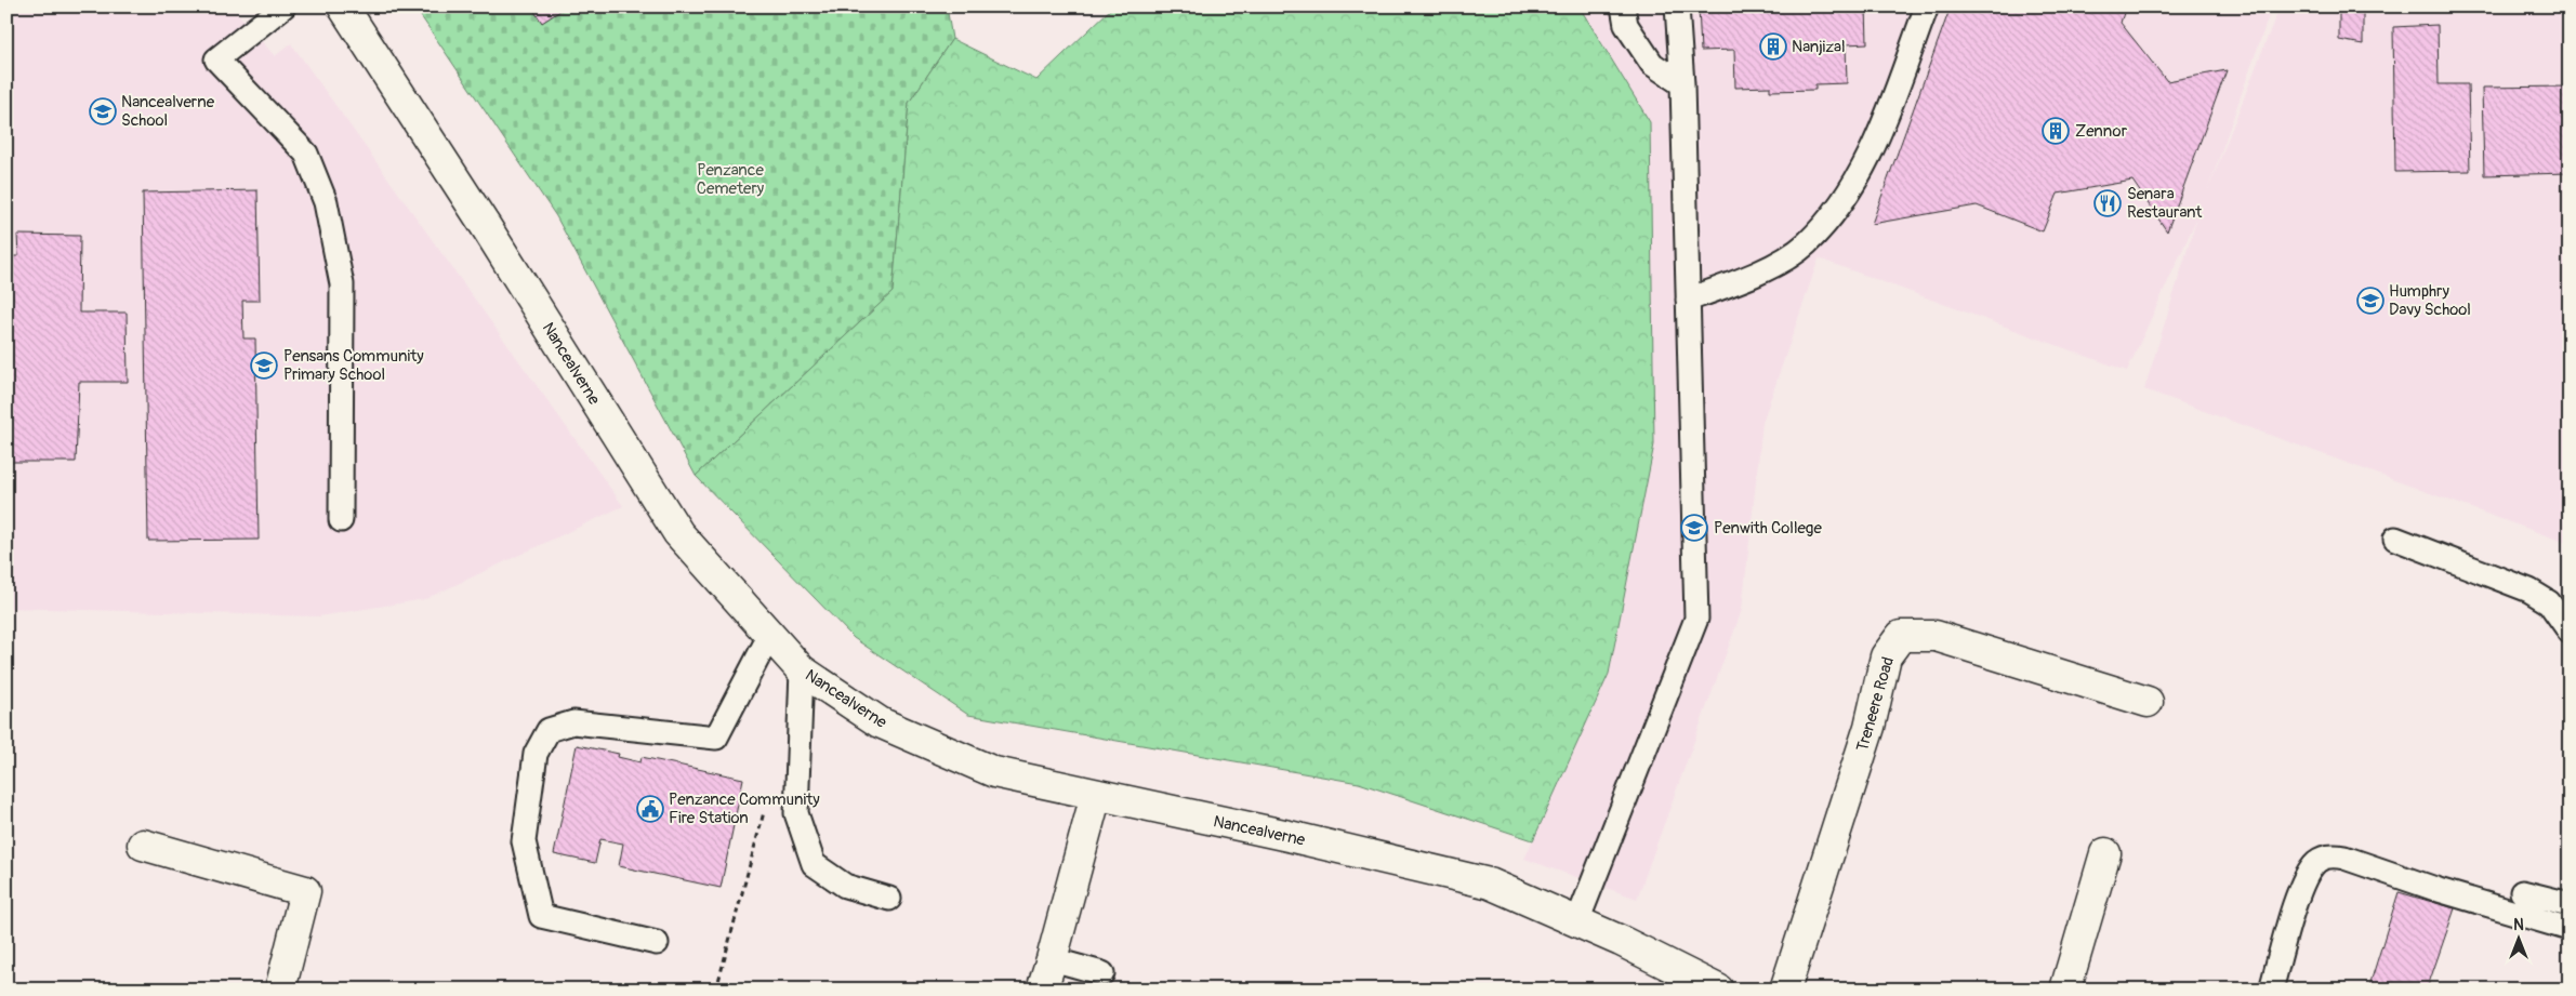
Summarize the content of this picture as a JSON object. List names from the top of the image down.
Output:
{
  "streets": {
    "street": ["Nancealverne", "Treneere Road"]
  },
  "parks": ["Penzance Cemetery"],
  "places": {
    "building": ["Nanjizal", "Zennor"],
    "school or university": [
      "Nancealverne School",
      "Humphry Davy School",
      "Pensans Community Primary School",
      "Penwith College"
    ],
    "restaurant": ["Senara Restaurant"],
    "public building": ["Penzance Community Fire Station"]
  },
  "north": "top"
}
